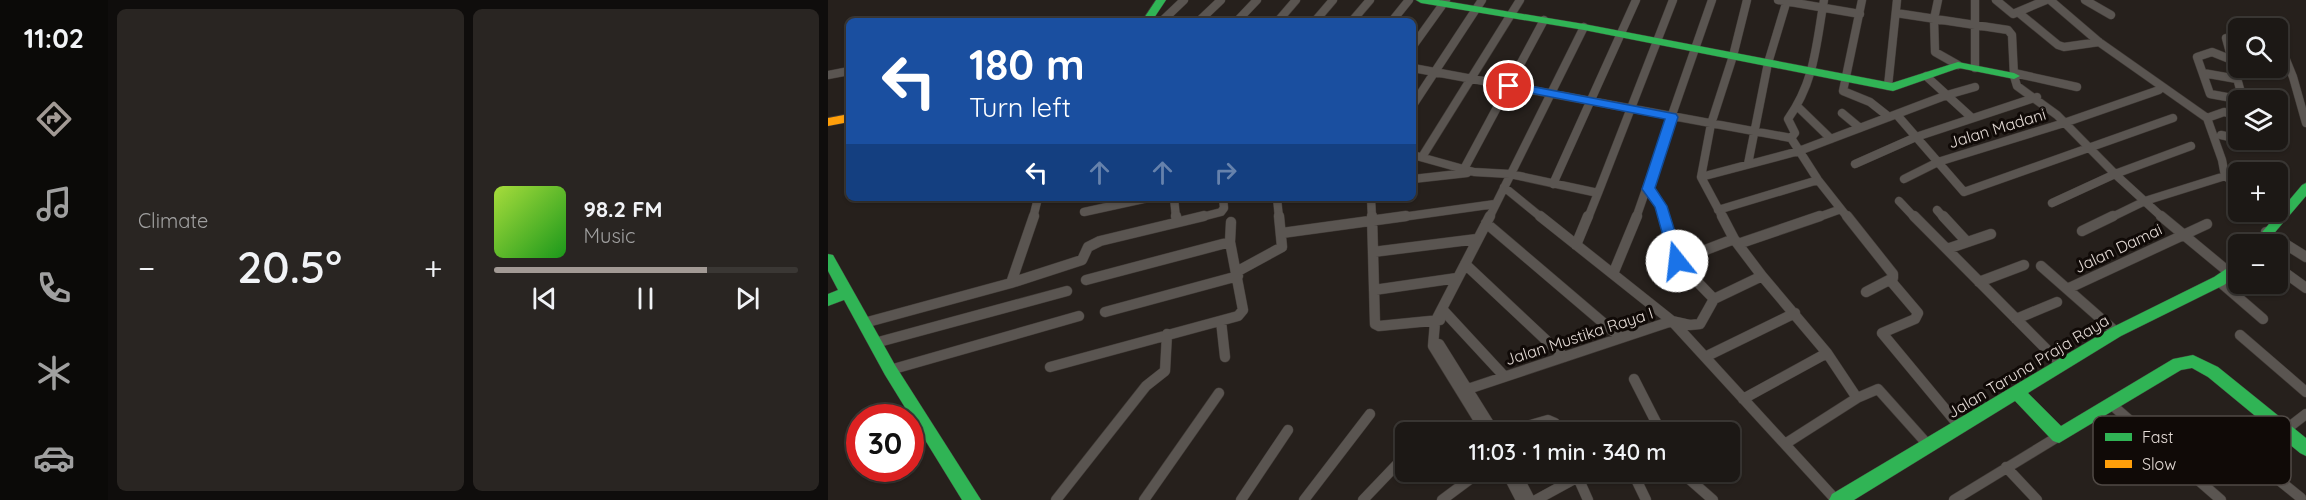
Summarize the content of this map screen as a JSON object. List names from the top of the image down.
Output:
{
  "streets": {
    "street": [
      "Jalan Madani",
      "Jalan Damai",
      "Jalan Mustika Raya I",
      "Jalan Taruna Praja Raya"
    ]
  },
  "legend": ["Fast", "Slow"],
  "page": {
    "tabs": "11:02",
    "tile": "Climate",
    "map_buttons": ["+", "−"],
    "turn": ["180 m", "Turn left"],
    "song": ["98.2 FM", "Music"],
    "heat": ["−", "20.5°", "+"],
    "limit": "30",
    "trip": "11:03 · 1 min · 340 m"
  }
}
